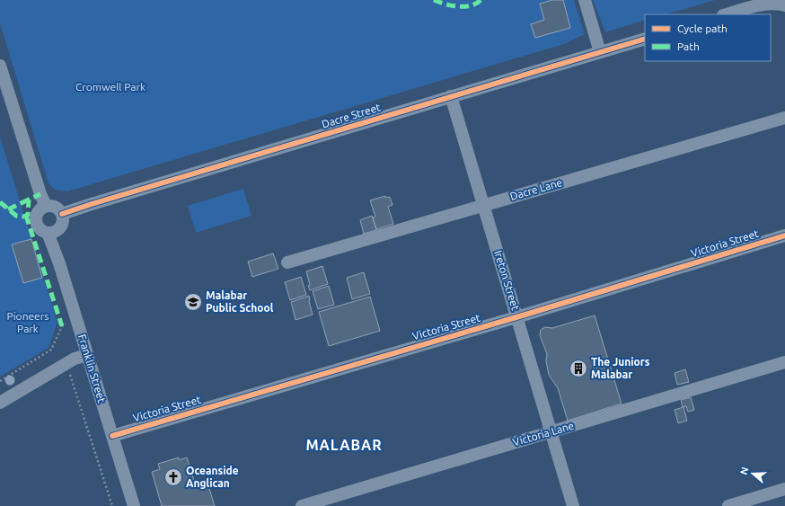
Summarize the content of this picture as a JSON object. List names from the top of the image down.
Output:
{
  "streets": {
    "street": [
      "Dacre Street",
      "Dacre Lane",
      "Victoria Street",
      "Ireton Street",
      "Franklin Street",
      "Victoria Lane"
    ]
  },
  "crossings": [
    ["Dacre Street", "Ireton Street"],
    ["Dacre Street", "Franklin Street"],
    ["Dacre Lane", "Ireton Street"],
    ["Victoria Street", "Ireton Street"],
    ["Victoria Street", "Franklin Street"],
    ["Ireton Street", "Victoria Lane"]
  ],
  "districts": ["MALABAR"],
  "parks": ["Cromwell Park", "Pioneers Park"],
  "places": {
    "school or university": ["Malabar Public School"],
    "building": ["The Juniors Malabar"],
    "church": ["Oceanside Anglican"]
  },
  "legend": ["Cycle path", "Path"],
  "north": "left"
}
